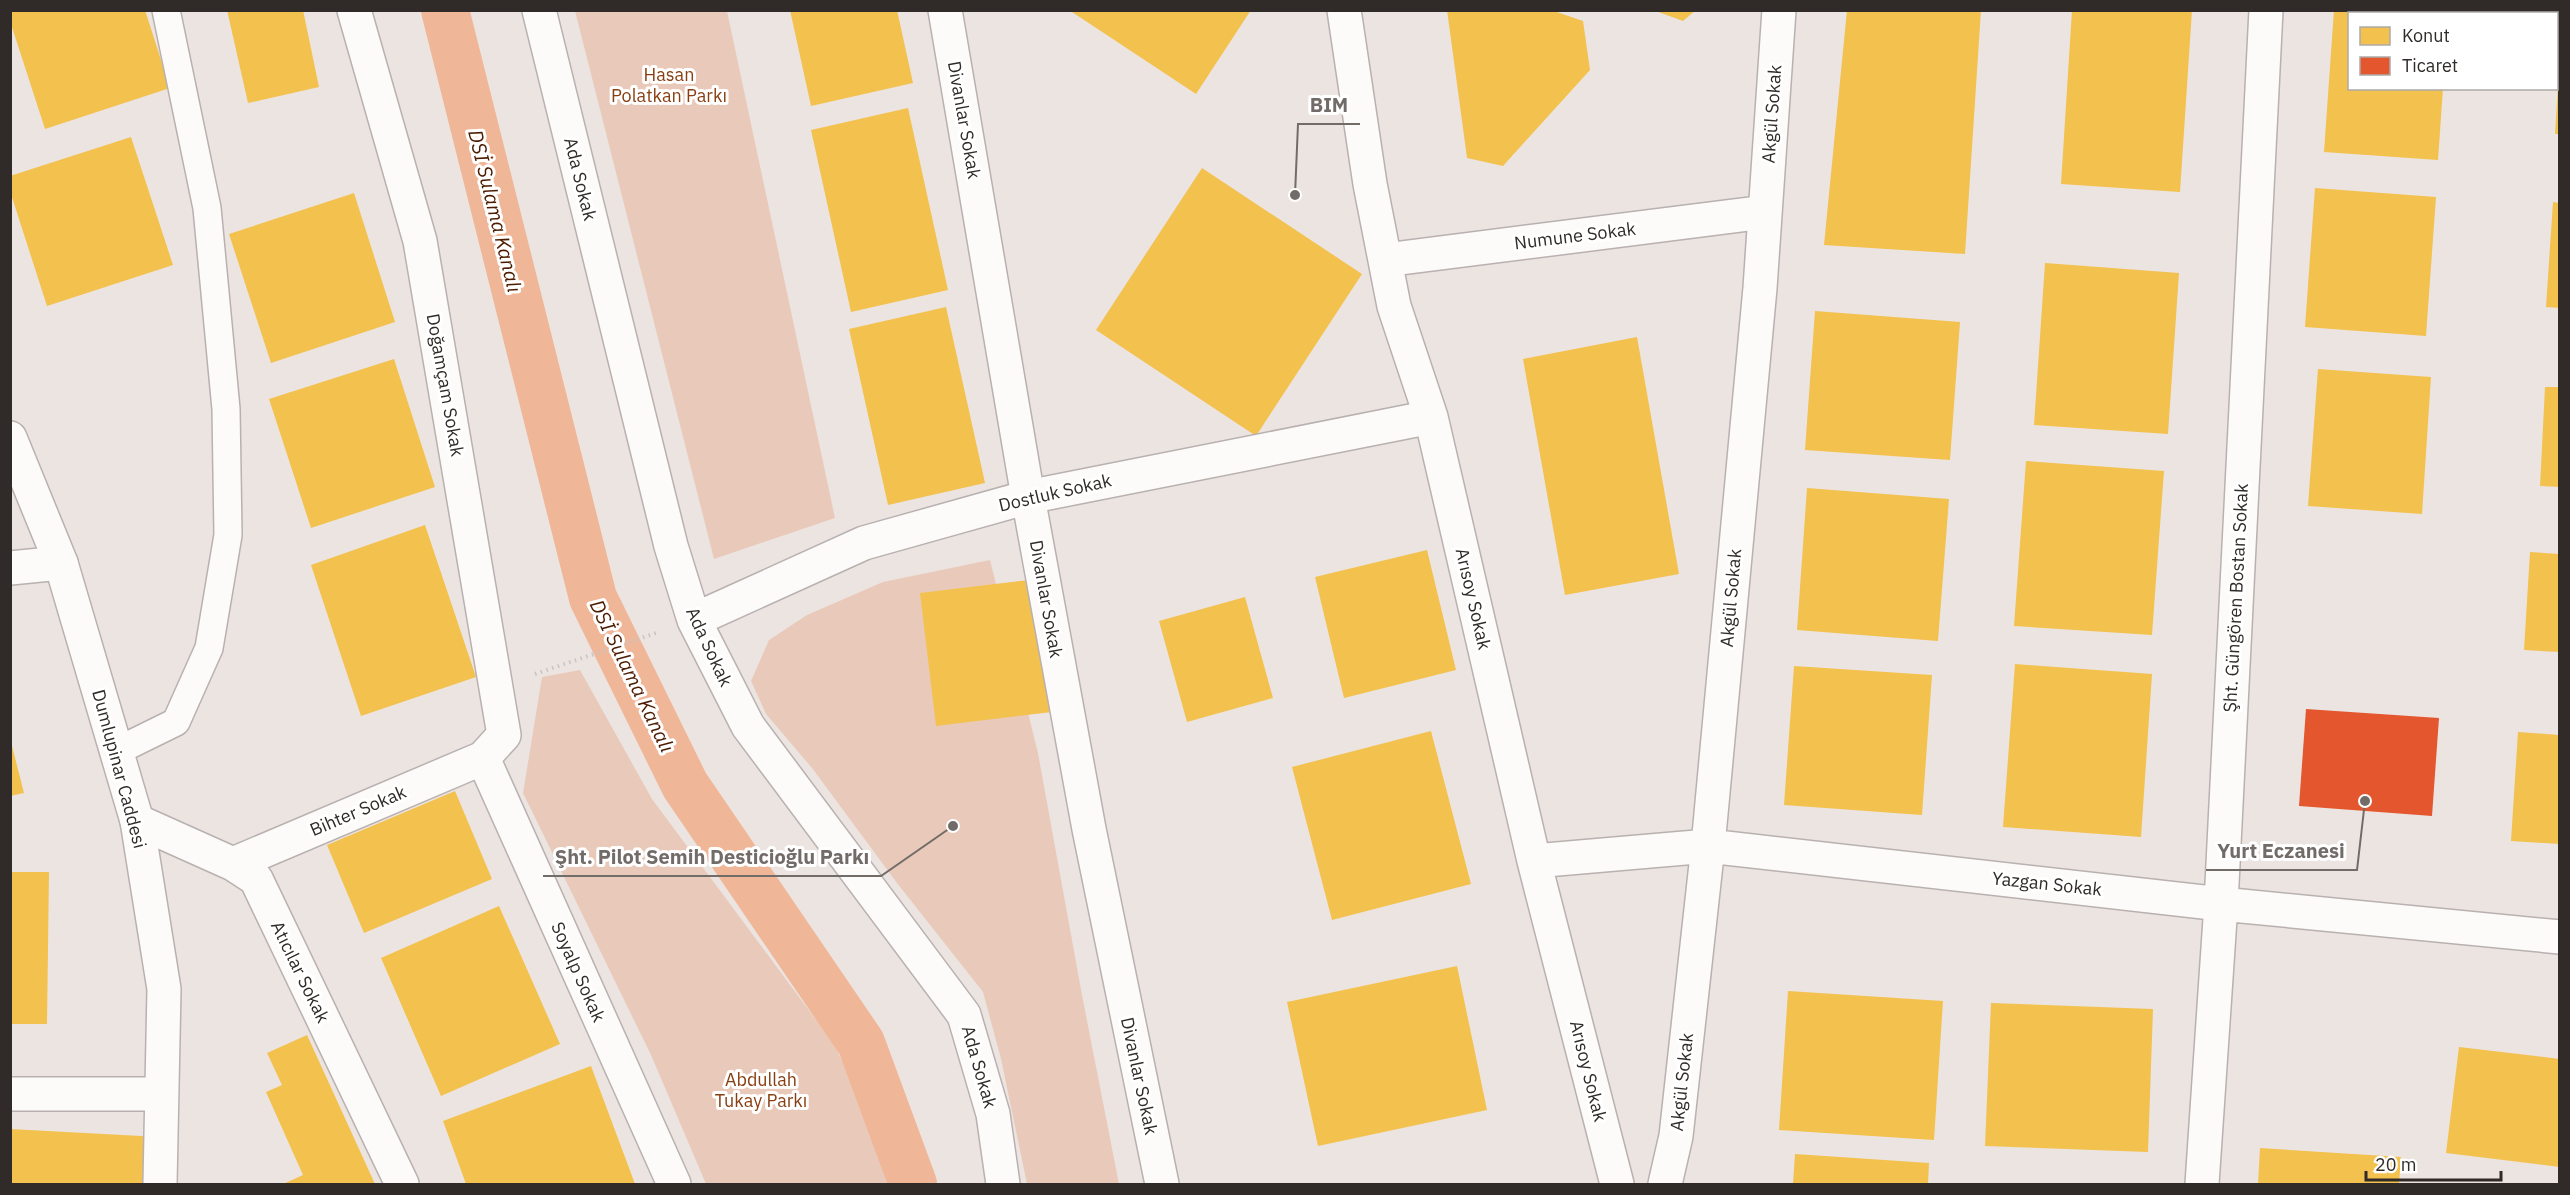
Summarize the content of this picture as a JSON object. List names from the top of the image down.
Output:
{
  "streets": {
    "street": [
      "Akgül Sokak",
      "Divanlar Sokak",
      "Ada Sokak",
      "Numune Sokak",
      "Doğamçam Sokak",
      "Dostluk Sokak",
      "Şht. Güngören Bostan Sokak",
      "Arısoy Sokak",
      "Dumlupinar Caddesi",
      "Bihter Sokak",
      "Yazgan Sokak",
      "Atıcılar Sokak",
      "Soyalp Sokak"
    ]
  },
  "crossings": [
    ["Akgül Sokak", "Numune Sokak"],
    ["Akgül Sokak", "Yazgan Sokak"],
    ["Divanlar Sokak", "Dostluk Sokak"],
    ["Ada Sokak", "Dostluk Sokak"],
    ["Numune Sokak", "Arısoy Sokak"],
    ["Doğamçam Sokak", "Bihter Sokak"],
    ["Doğamçam Sokak", "Soyalp Sokak"],
    ["Dostluk Sokak", "Arısoy Sokak"],
    ["Şht. Güngören Bostan Sokak", "Yazgan Sokak"],
    ["Arısoy Sokak", "Yazgan Sokak"],
    ["Dumlupinar Caddesi", "Atıcılar Sokak"],
    ["Bihter Sokak", "Atıcılar Sokak"],
    ["Bihter Sokak", "Soyalp Sokak"]
  ],
  "water": ["DSİ Sulama Kanalı"],
  "parks": ["Hasan Polatkan Parkı", "Abdullah Tukay Parkı"],
  "places": ["BIM", "Yurt Eczanesi", "Şht. Pilot Semih Desticioğlu Parkı"],
  "legend": ["Konut", "Ticaret"],
  "scale_bar": "20 m"
}
